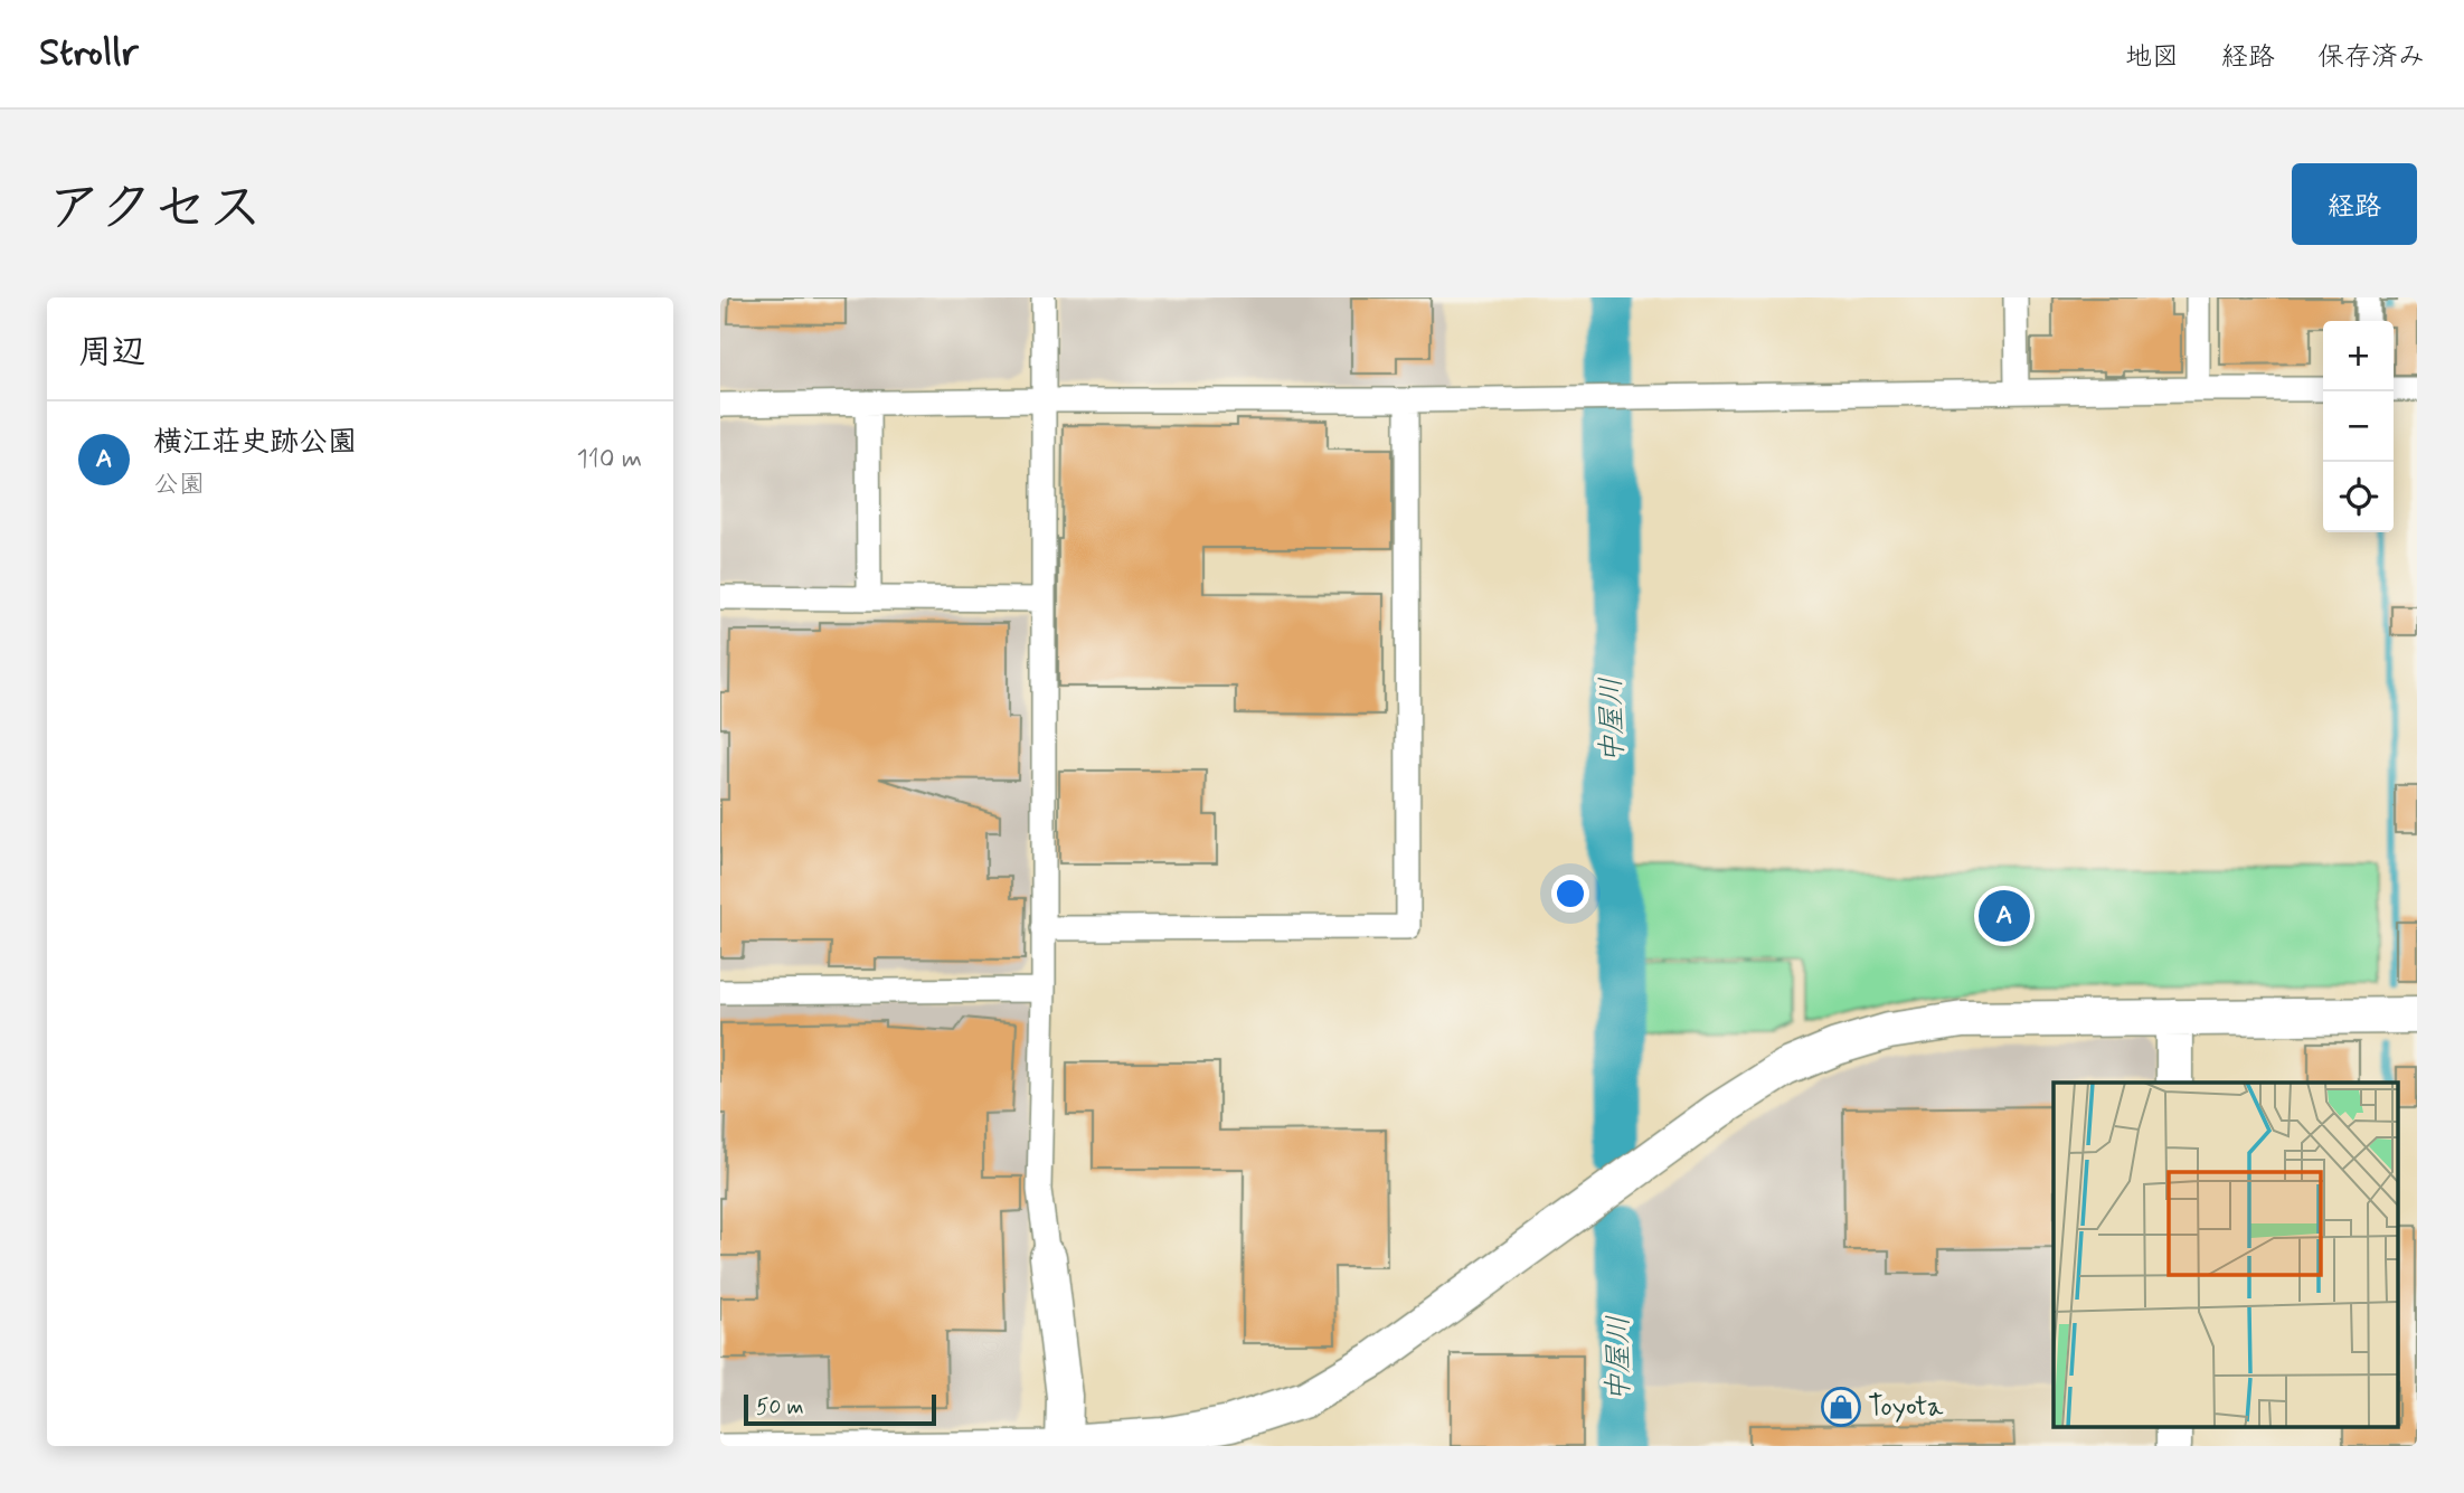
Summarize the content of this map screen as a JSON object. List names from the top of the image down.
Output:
{
  "water": ["中屋川"],
  "places": {
    "shop": ["Toyota"]
  },
  "scale_bar": "50 m",
  "page": {
    "header": "Strollr",
    "nav": ["地図", "経路", "保存済み"],
    "title": "アクセス",
    "buttons": "経路",
    "heading": "周辺",
    "map_buttons": ["+", "−"],
    "list": [
      {
        "mark": "A",
        "name": "横江荘史跡公園",
        "note": "公園",
        "value": "110 m"
      }
    ],
    "pins": "A",
    "scale": "50 m"
  }
}
